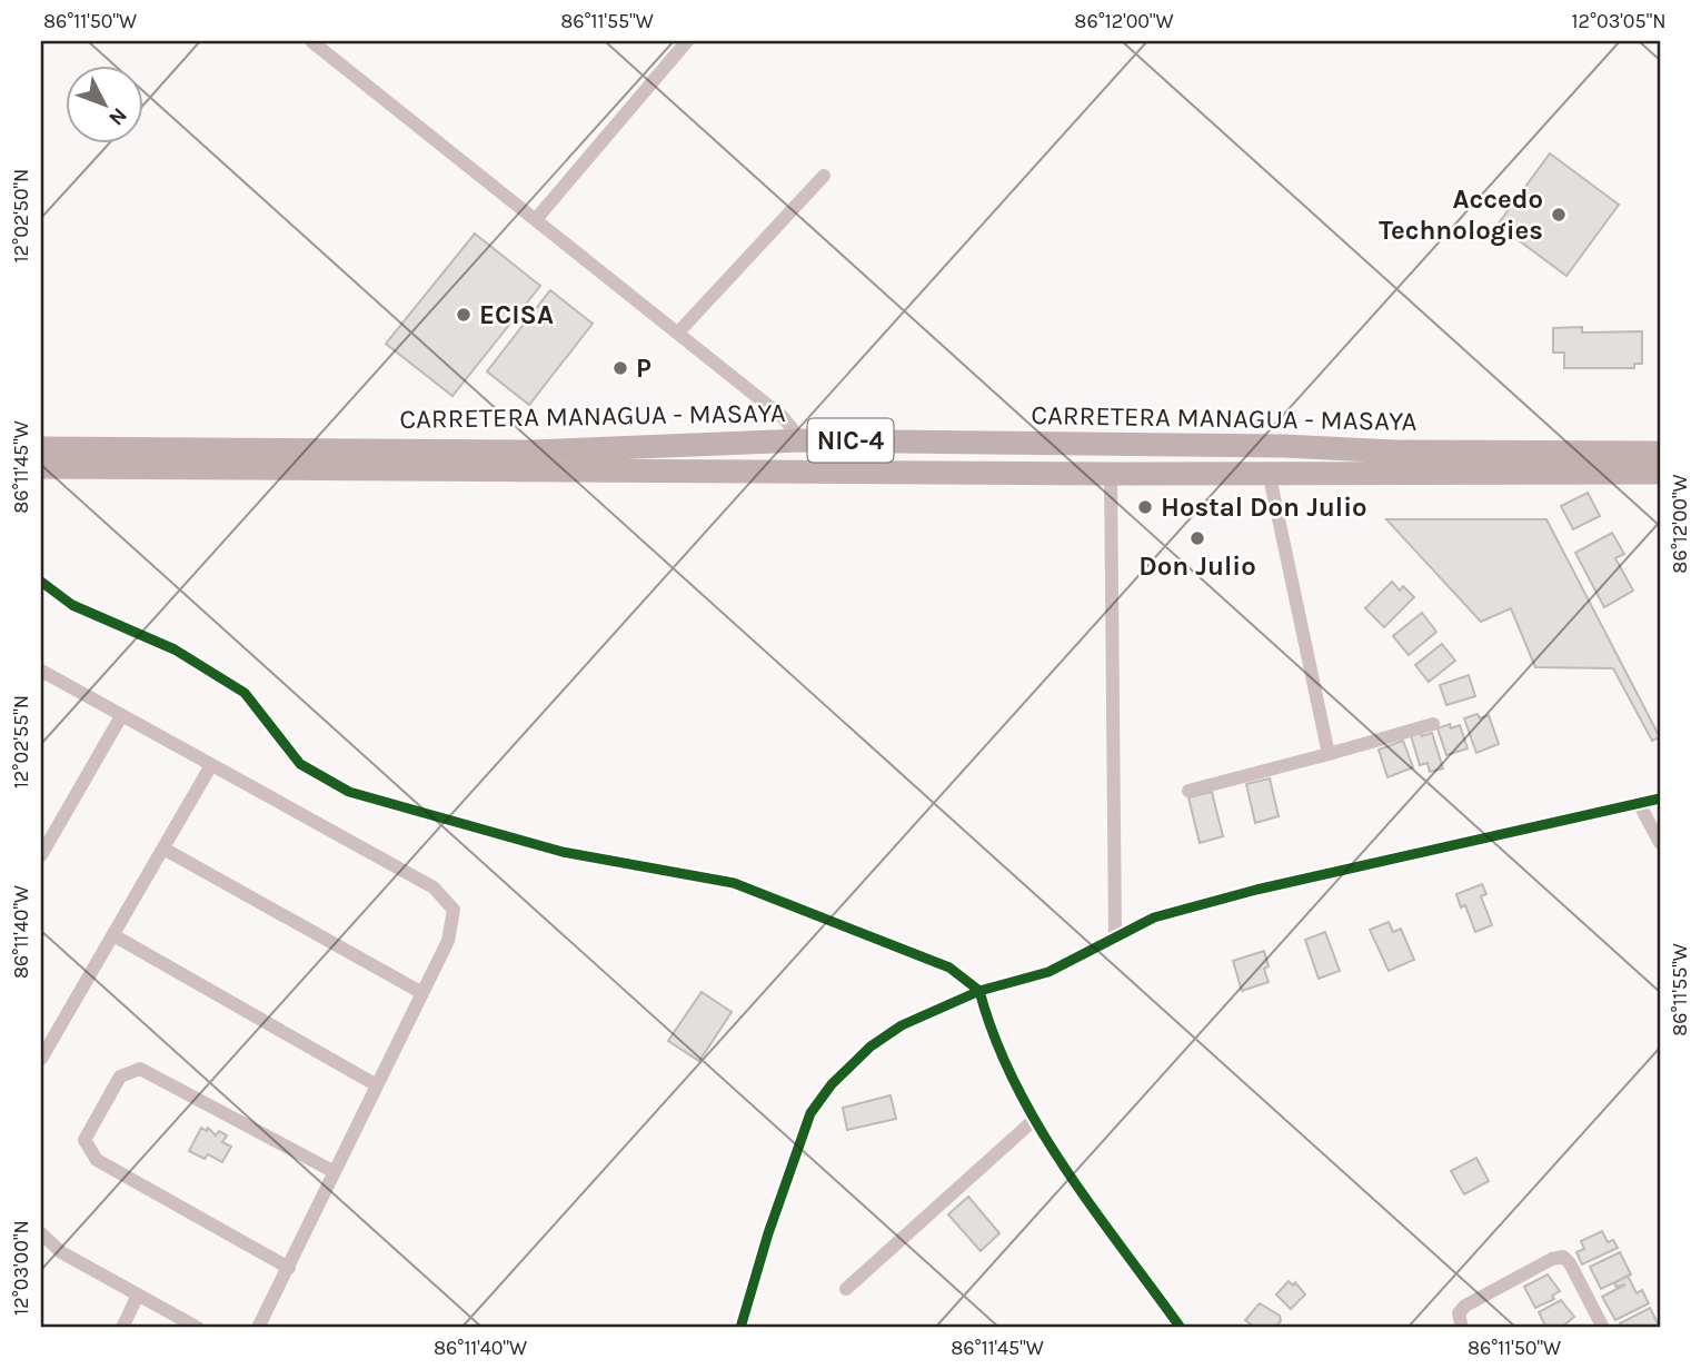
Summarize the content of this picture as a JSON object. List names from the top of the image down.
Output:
{
  "streets": {
    "highway": ["CARRETERA MANAGUA - MASAYA", "NIC-4"]
  },
  "places": [
    "Accedo Technologies",
    "ECISA",
    "P",
    "Hostal Don Julio",
    "Don Julio"
  ],
  "north": "bottom right",
  "coordinates": [
    "86°11'50\"W",
    "86°11'55\"W",
    "86°12'00\"W",
    "12°03'05\"N",
    "12°02'50\"N",
    "86°11'45\"W",
    "12°02'55\"N",
    "86°11'40\"W",
    "12°03'00\"N"
  ]
}
